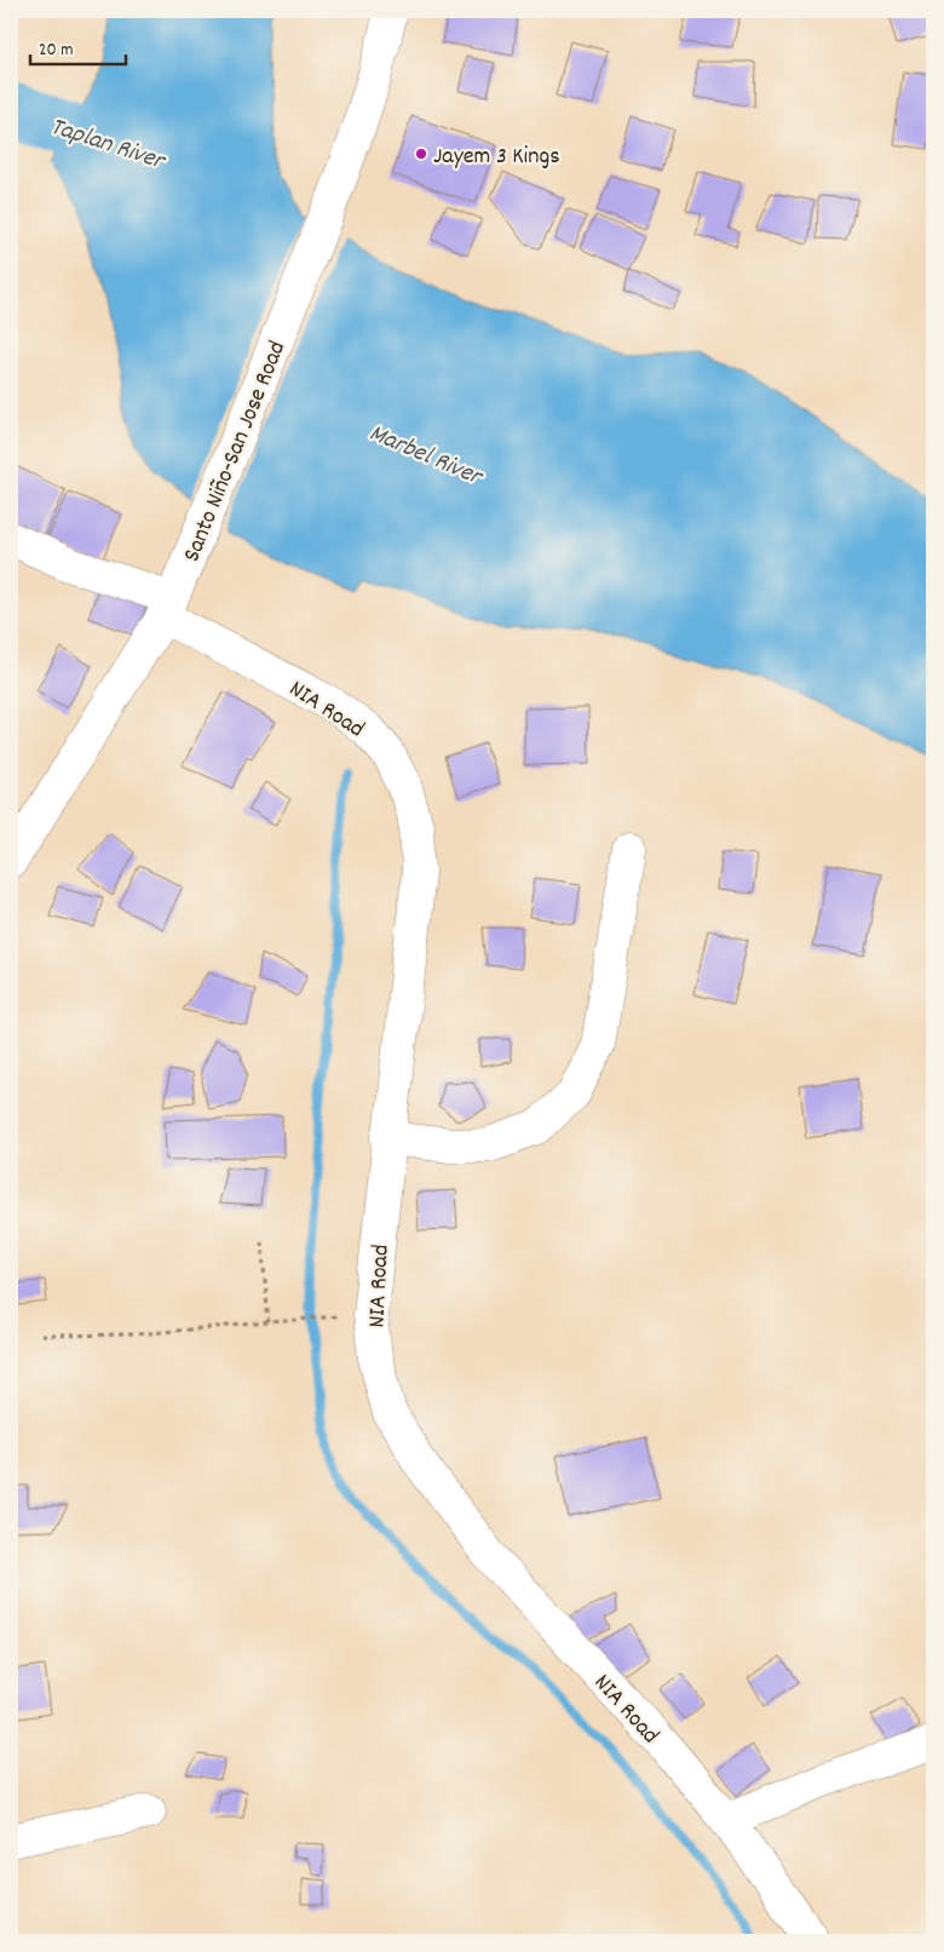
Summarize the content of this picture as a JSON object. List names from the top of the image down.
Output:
{
  "streets": {
    "street": ["Santo Niño-San Jose Road", "NIA Road"]
  },
  "crossings": [
    ["Santo Niño-San Jose Road", "NIA Road"]
  ],
  "water": ["Taplan River", "Marbel River"],
  "places": ["Jayem 3 Kings"],
  "scale_bar": "20 m"
}
